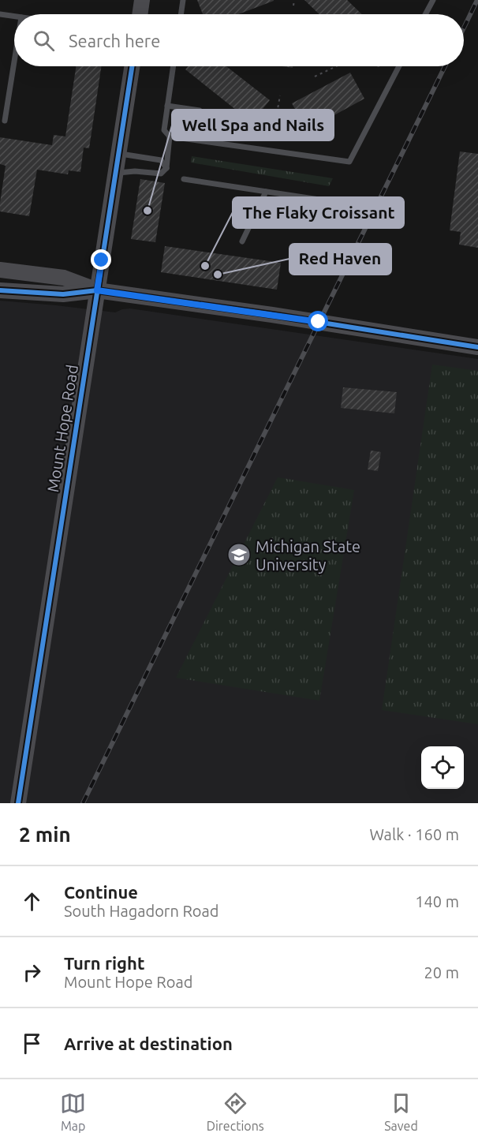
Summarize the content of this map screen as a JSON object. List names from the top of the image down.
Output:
{
  "streets": {
    "street": ["Mount Hope Road"]
  },
  "places": {
    "other": ["Well Spa and Nails", "The Flaky Croissant", "Red Haven"],
    "school or university": ["Michigan State University"]
  },
  "page": {
    "search": "Search here",
    "heading": ["2 min", "Walk · 160 m"],
    "list": [
      ["Continue", "South Hagadorn Road", "140 m"],
      ["Turn right", "Mount Hope Road", "20 m"],
      "Arrive at destination"
    ],
    "nav": ["Map", "Directions", "Saved"]
  }
}
